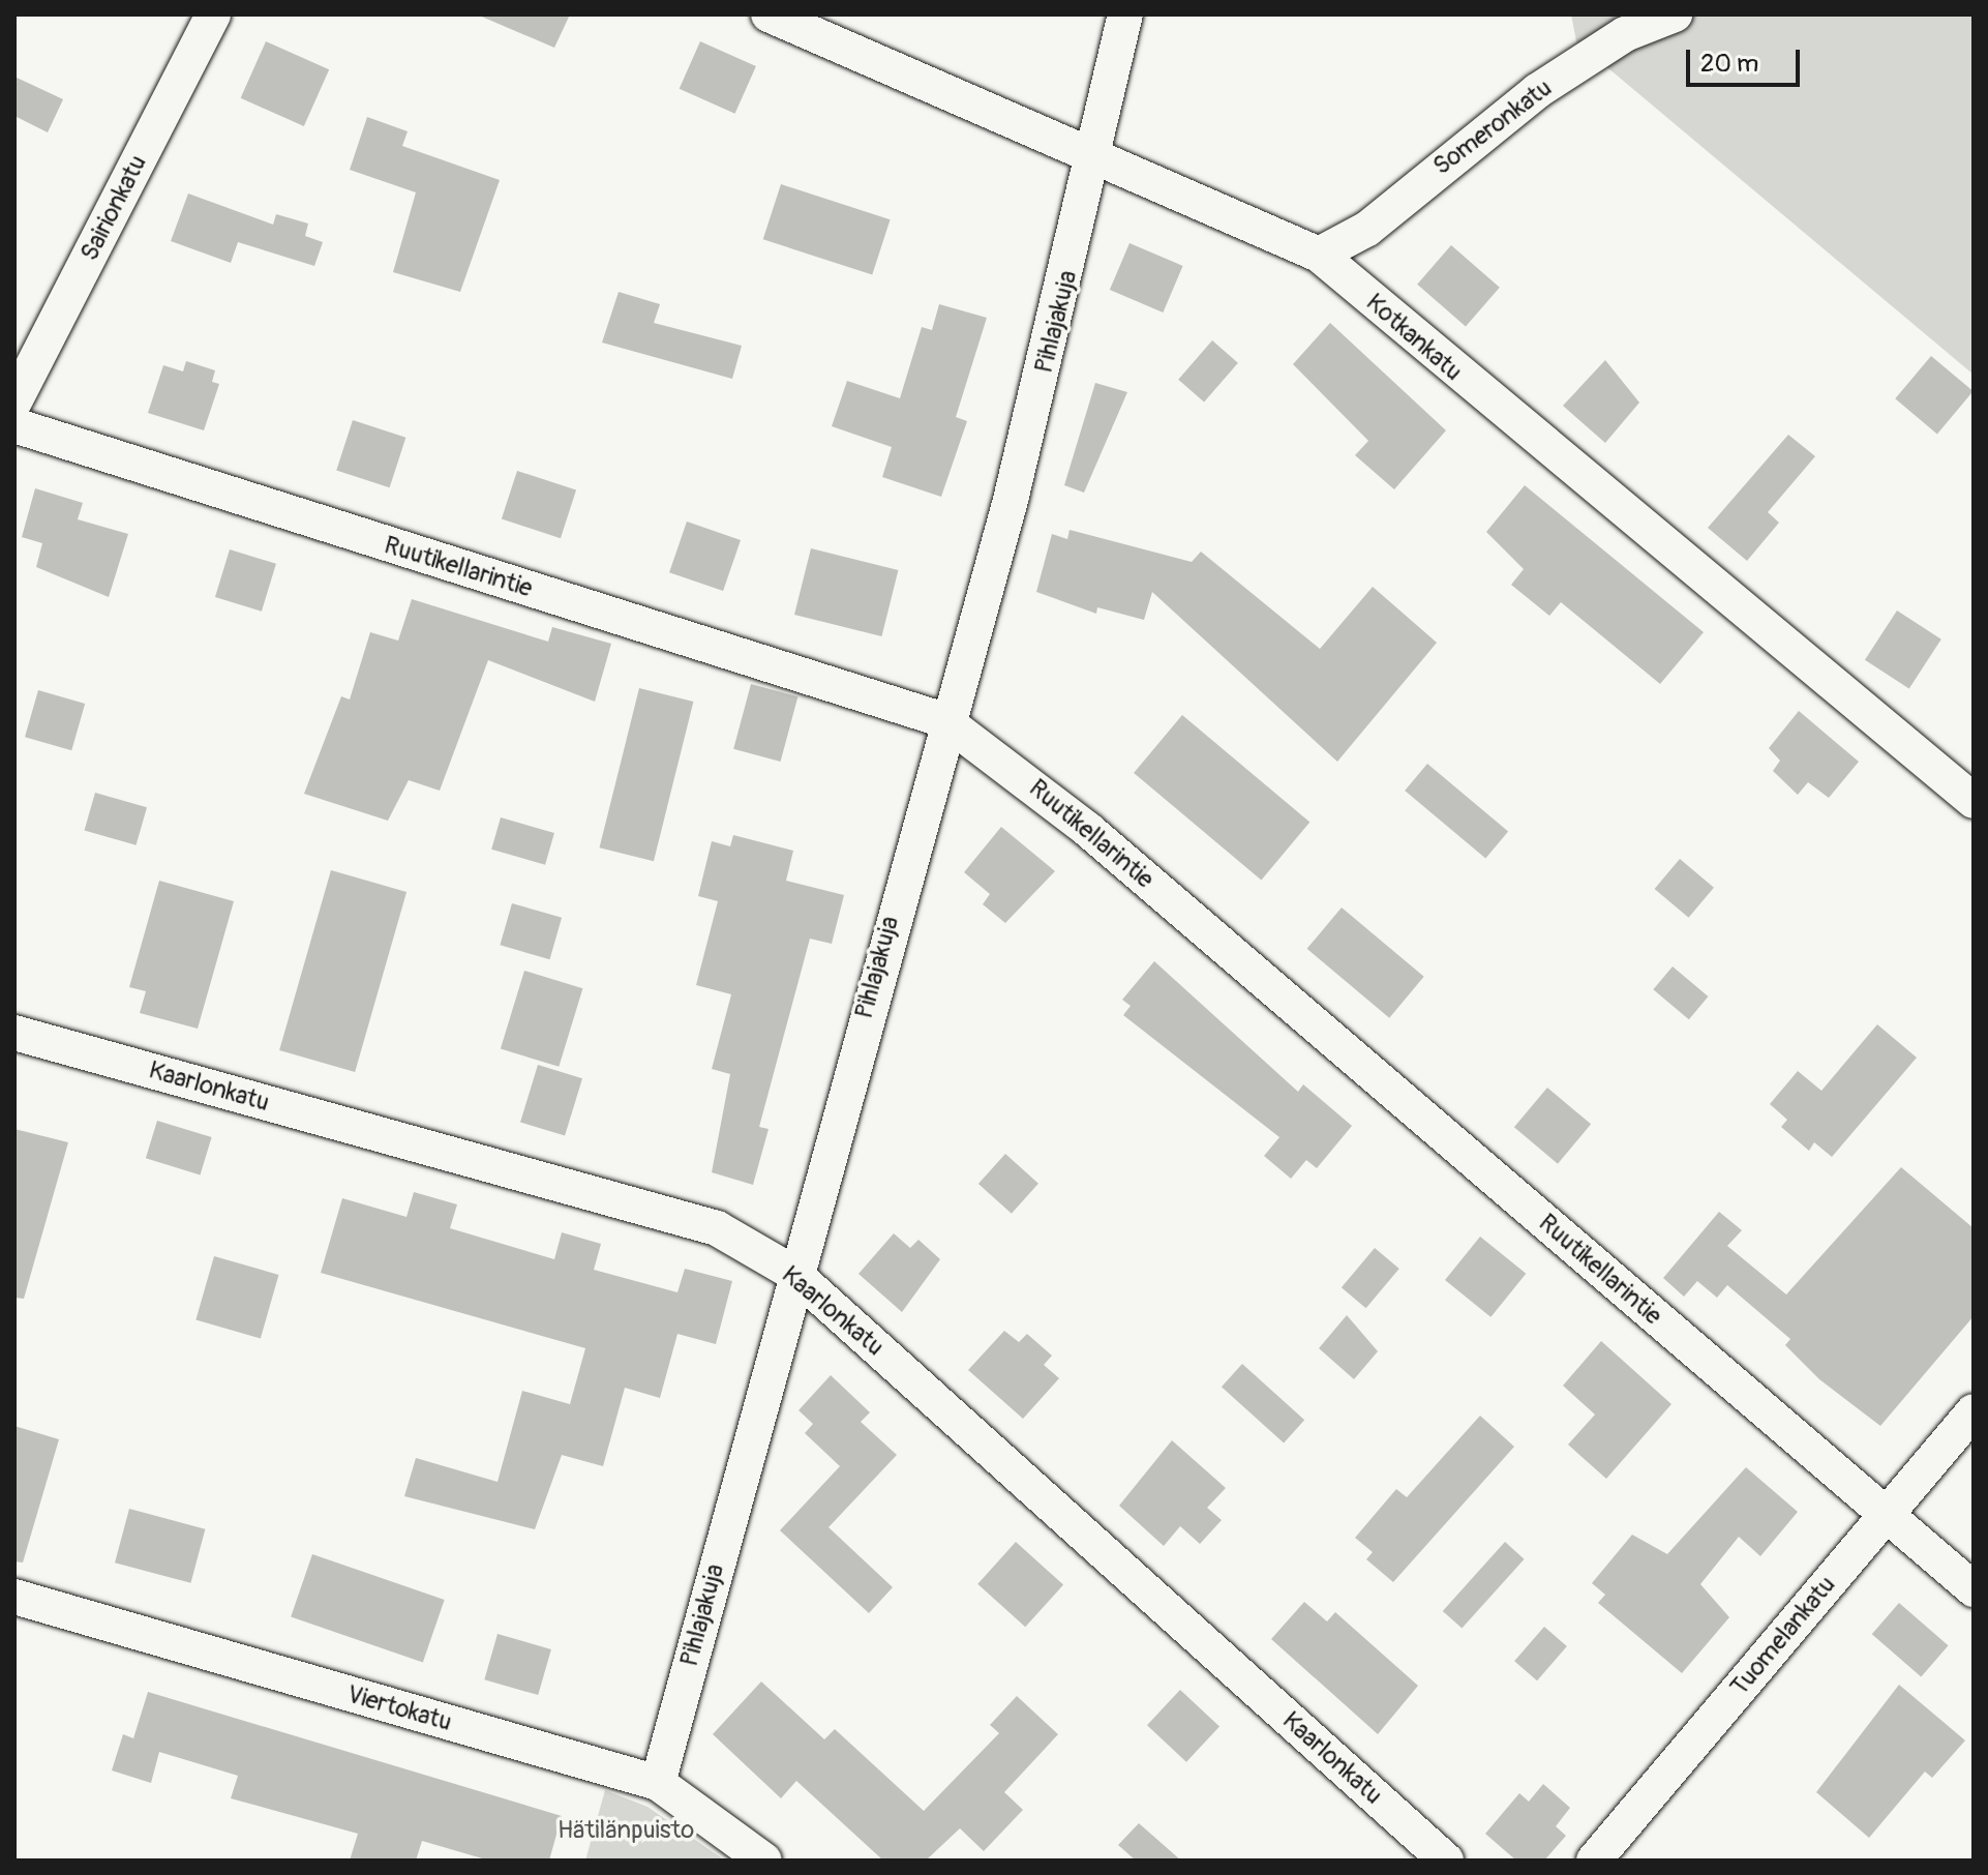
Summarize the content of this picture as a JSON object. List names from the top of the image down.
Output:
{
  "streets": {
    "street": [
      "Someronkatu",
      "Sairionkatu",
      "Pihlajakuja",
      "Kotkankatu",
      "Ruutikellarintie",
      "Kaarlonkatu",
      "Tuomelankatu",
      "Viertokatu"
    ]
  },
  "crossings": [
    ["Someronkatu", "Kotkankatu"],
    ["Pihlajakuja", "Kotkankatu"],
    ["Pihlajakuja", "Ruutikellarintie"],
    ["Pihlajakuja", "Kaarlonkatu"],
    ["Pihlajakuja", "Viertokatu"],
    ["Ruutikellarintie", "Tuomelankatu"]
  ],
  "parks": ["Hätilänpuisto"],
  "scale_bar": "20 m"
}
